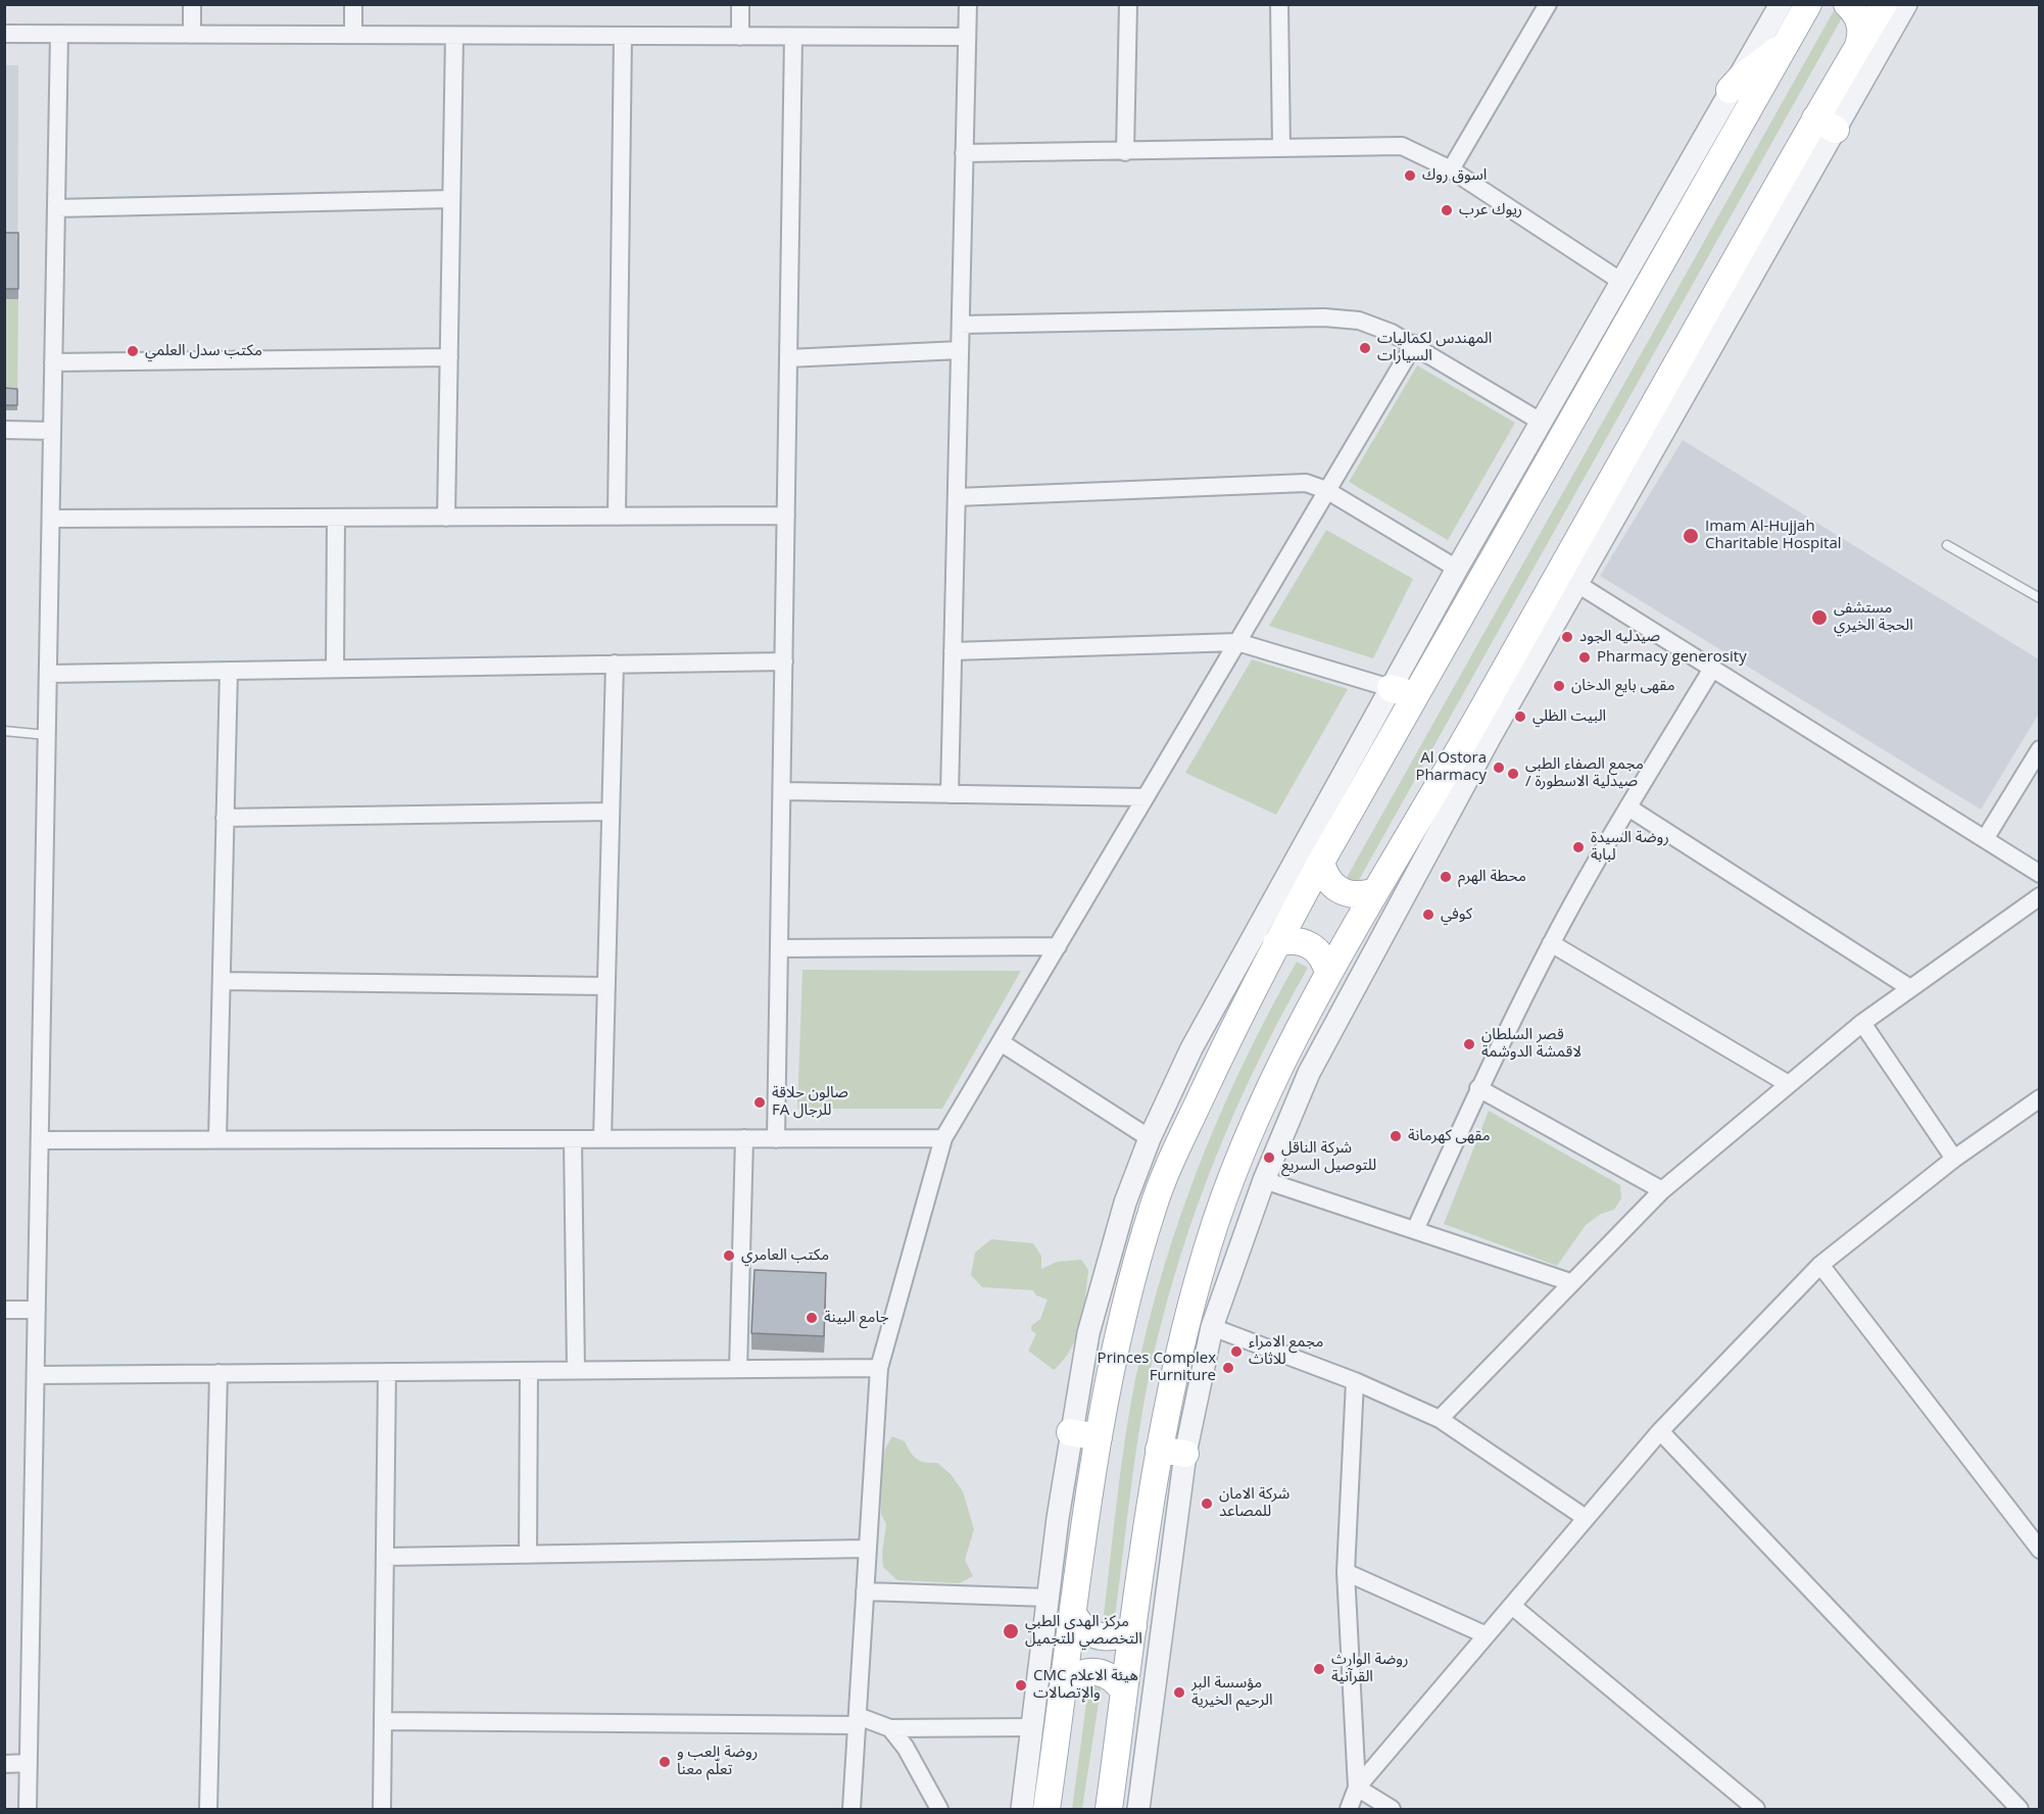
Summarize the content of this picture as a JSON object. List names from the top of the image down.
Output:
{
  "places": [
    "اسوق روك",
    "ريوك عرب",
    "المهندس لكماليات السيارات",
    "مكتب سدل العلمي",
    "Imam Al-Hujjah Charitable Hospital",
    "مستشفى الحجة الخيري",
    "صيدليه الجود",
    "Pharmacy generosity",
    "مقهى بايع الدخان",
    "البيت الظلي",
    "Al Ostora Pharmacy",
    "مجمع الصفاء الطبي / صيدلية الاسطورة",
    "روضة السيدة لبابة",
    "محطة الهرم",
    "كوفي",
    "قصر السلطان لاقمشة الدوشمة",
    "صالون حلاقة FA للرجال",
    "مقهى كهرمانة",
    "شركة الناقل للتوصيل السريع",
    "مكتب العامري",
    "جامع البينة",
    "مجمع الامراء للاثاث",
    "Princes Complex Furniture",
    "شركة الامان للمصاعد",
    "مركز الهدى الطبي التخصصي للتجميل",
    "روضة الوارث القرآنية",
    "CMC هيئة الاعلام والإتصالات",
    "مؤسسة البر الرحيم الخيرية",
    "روضة إلعب و تعلّم معنا"
  ]
}
